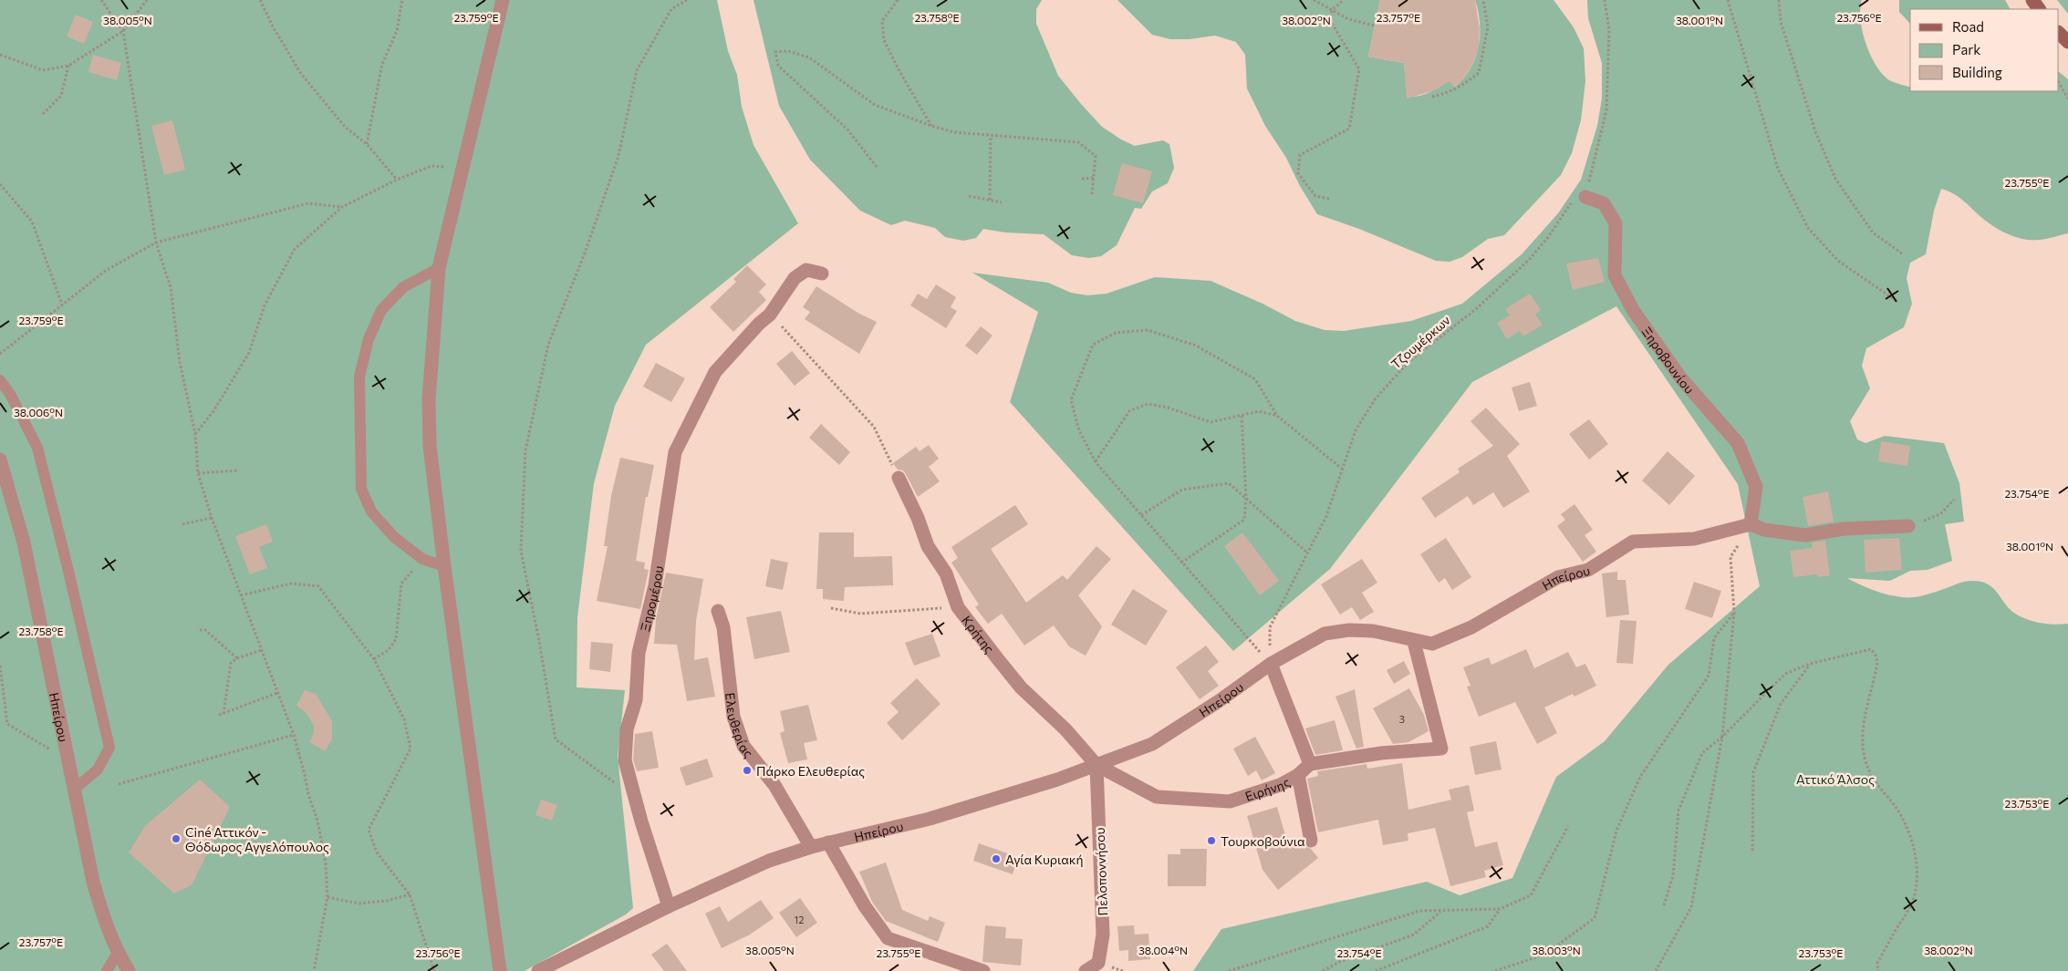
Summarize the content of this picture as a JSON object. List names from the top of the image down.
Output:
{
  "streets": {
    "street": [
      "Ξηροβουνίου",
      "Ηπείρου",
      "Ξηρομέρου",
      "Κρήτης",
      "Ελευθερίας",
      "Ειρήνης",
      "Πελοποννήσου"
    ],
    "path": ["Τζουμέρκων"]
  },
  "crossings": [
    ["Τζουμέρκων", "Ξηροβουνίου"],
    ["Τζουμέρκων", "Ηπείρου"],
    ["Ξηροβουνίου", "Ηπείρου"],
    ["Ηπείρου", "Ξηρομέρου"],
    ["Ηπείρου", "Κρήτης"],
    ["Ηπείρου", "Ελευθερίας"],
    ["Ηπείρου", "Ειρήνης"],
    ["Ηπείρου", "Πελοποννήσου"],
    ["Κρήτης", "Ειρήνης"],
    ["Κρήτης", "Πελοποννήσου"],
    ["Ειρήνης", "Πελοποννήσου"]
  ],
  "parks": ["Αττικό Άλσος"],
  "places": [
    "Πάρκο Ελευθερίας",
    "Ciné Αττικόν - Θόδωρος Αγγελόπουλος",
    "Τουρκοβούνια",
    "Αγία Κυριακή"
  ],
  "house_numbers": ["3", "12"],
  "legend": ["Road", "Park", "Building"],
  "coordinates": [
    "23.759°E",
    "23.758°E",
    "23.757°E",
    "23.756°E",
    "38.005°N",
    "38.002°N",
    "38.001°N",
    "23.755°E",
    "38.006°N",
    "23.754°E",
    "23.753°E",
    "38.004°N",
    "38.003°N"
  ]
}
